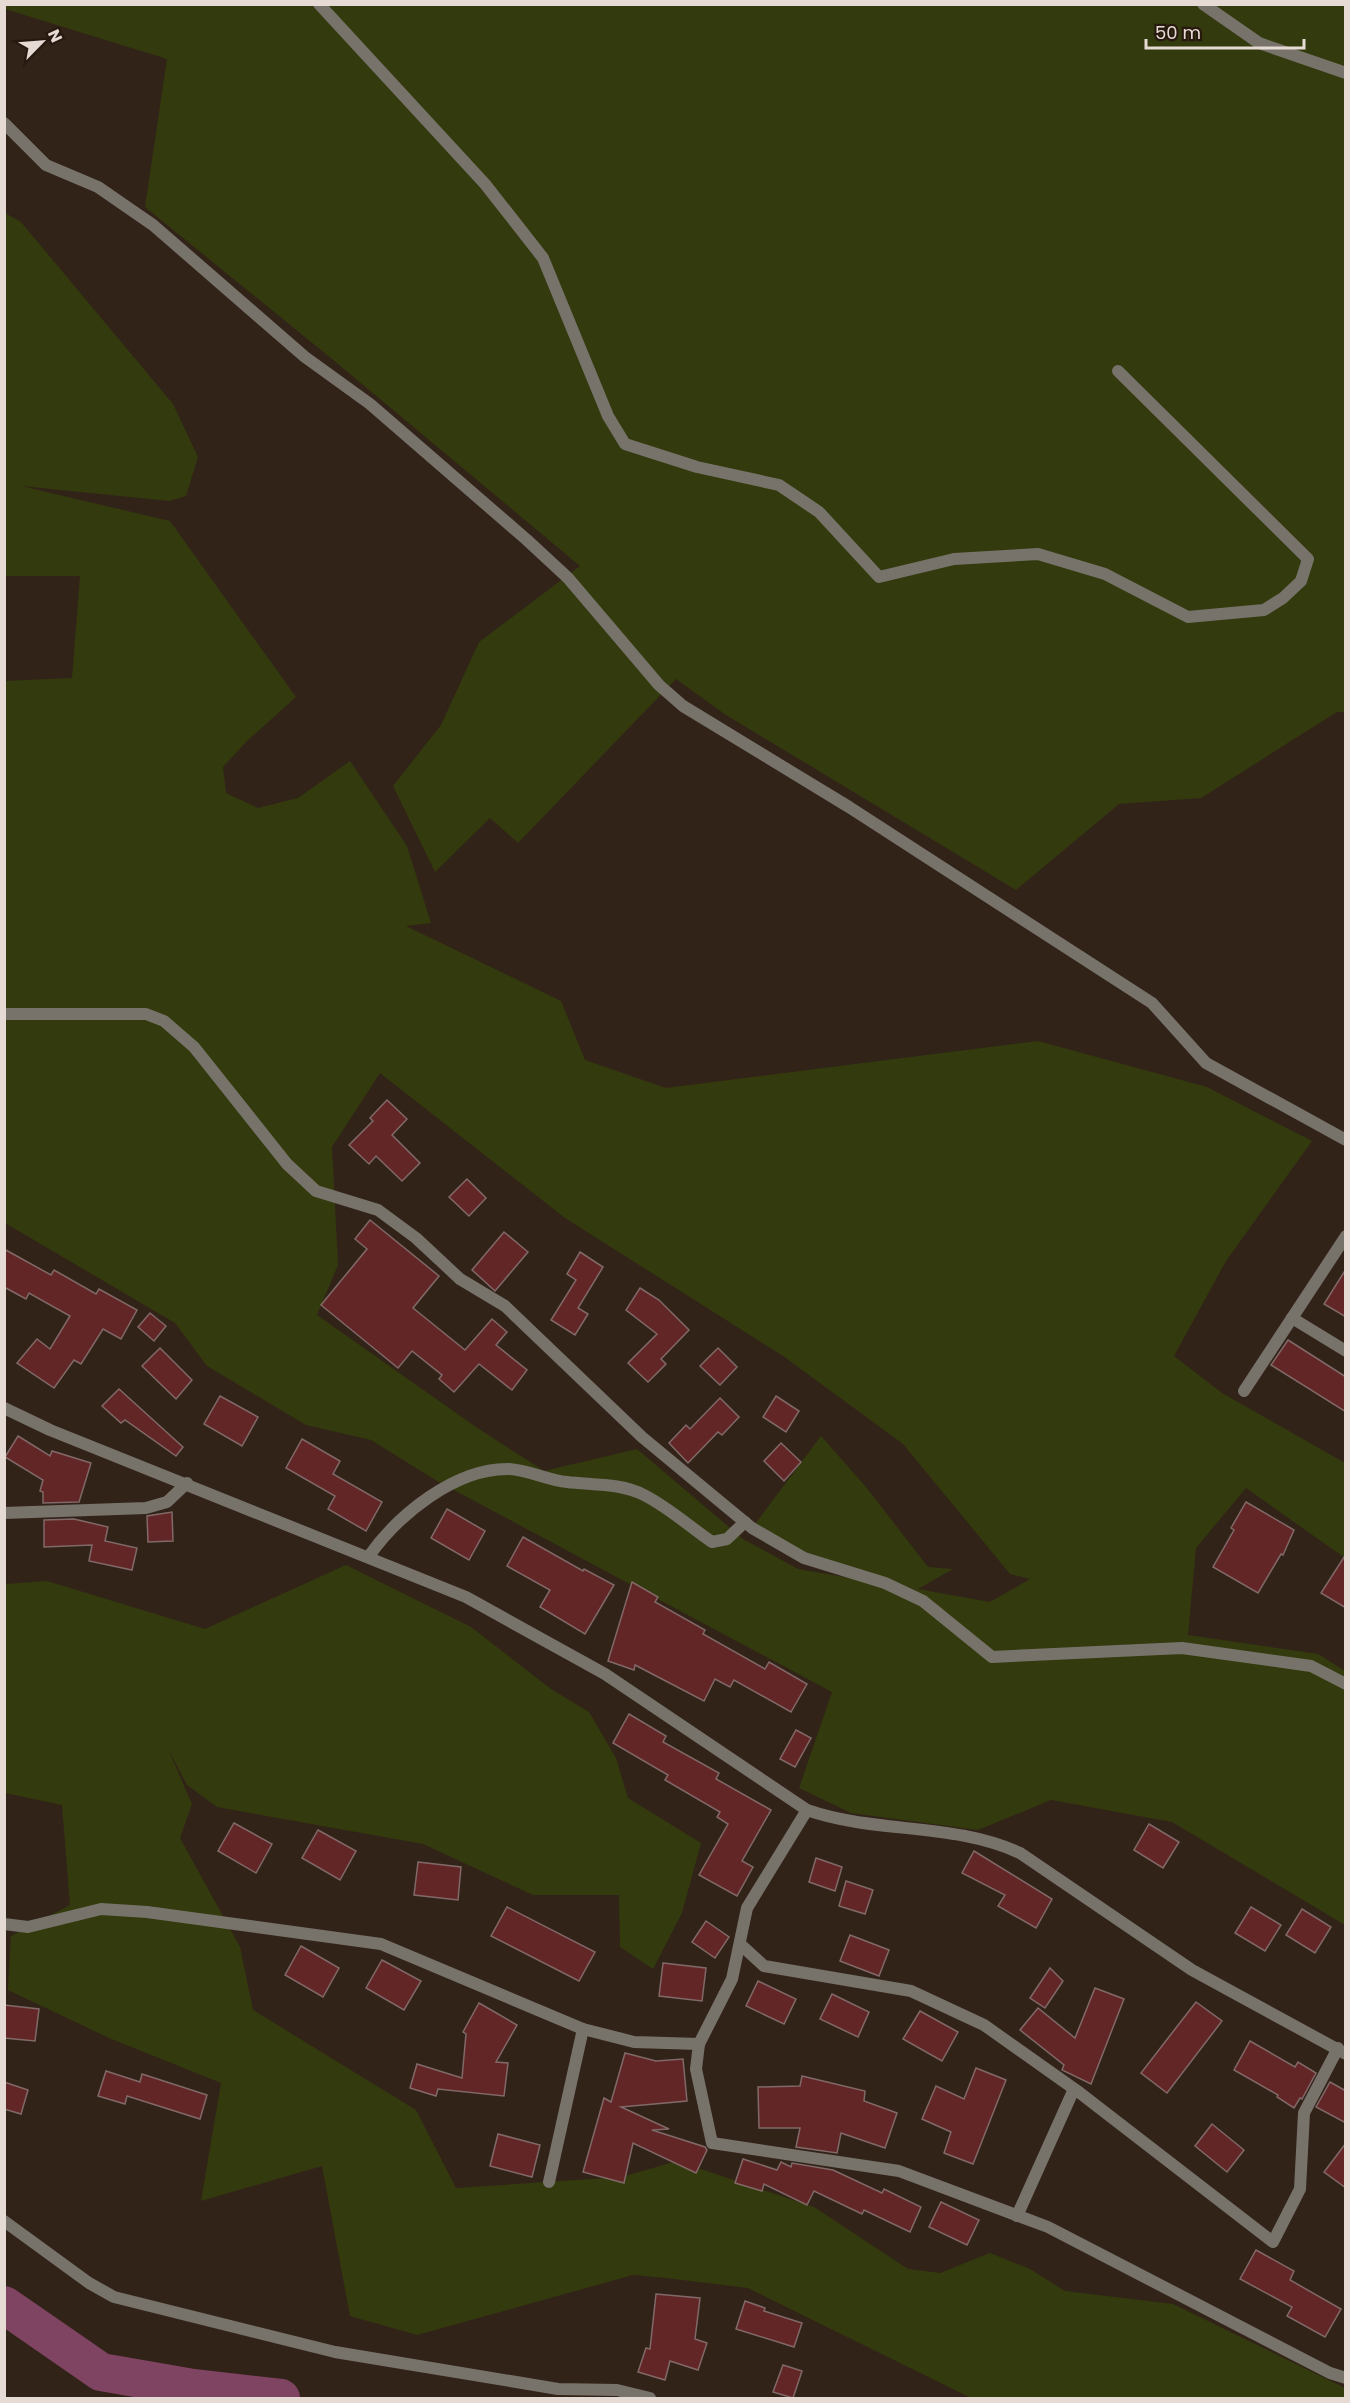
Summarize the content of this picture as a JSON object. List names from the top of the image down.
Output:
{
  "scale_bar": "50 m",
  "north": "top right"
}
